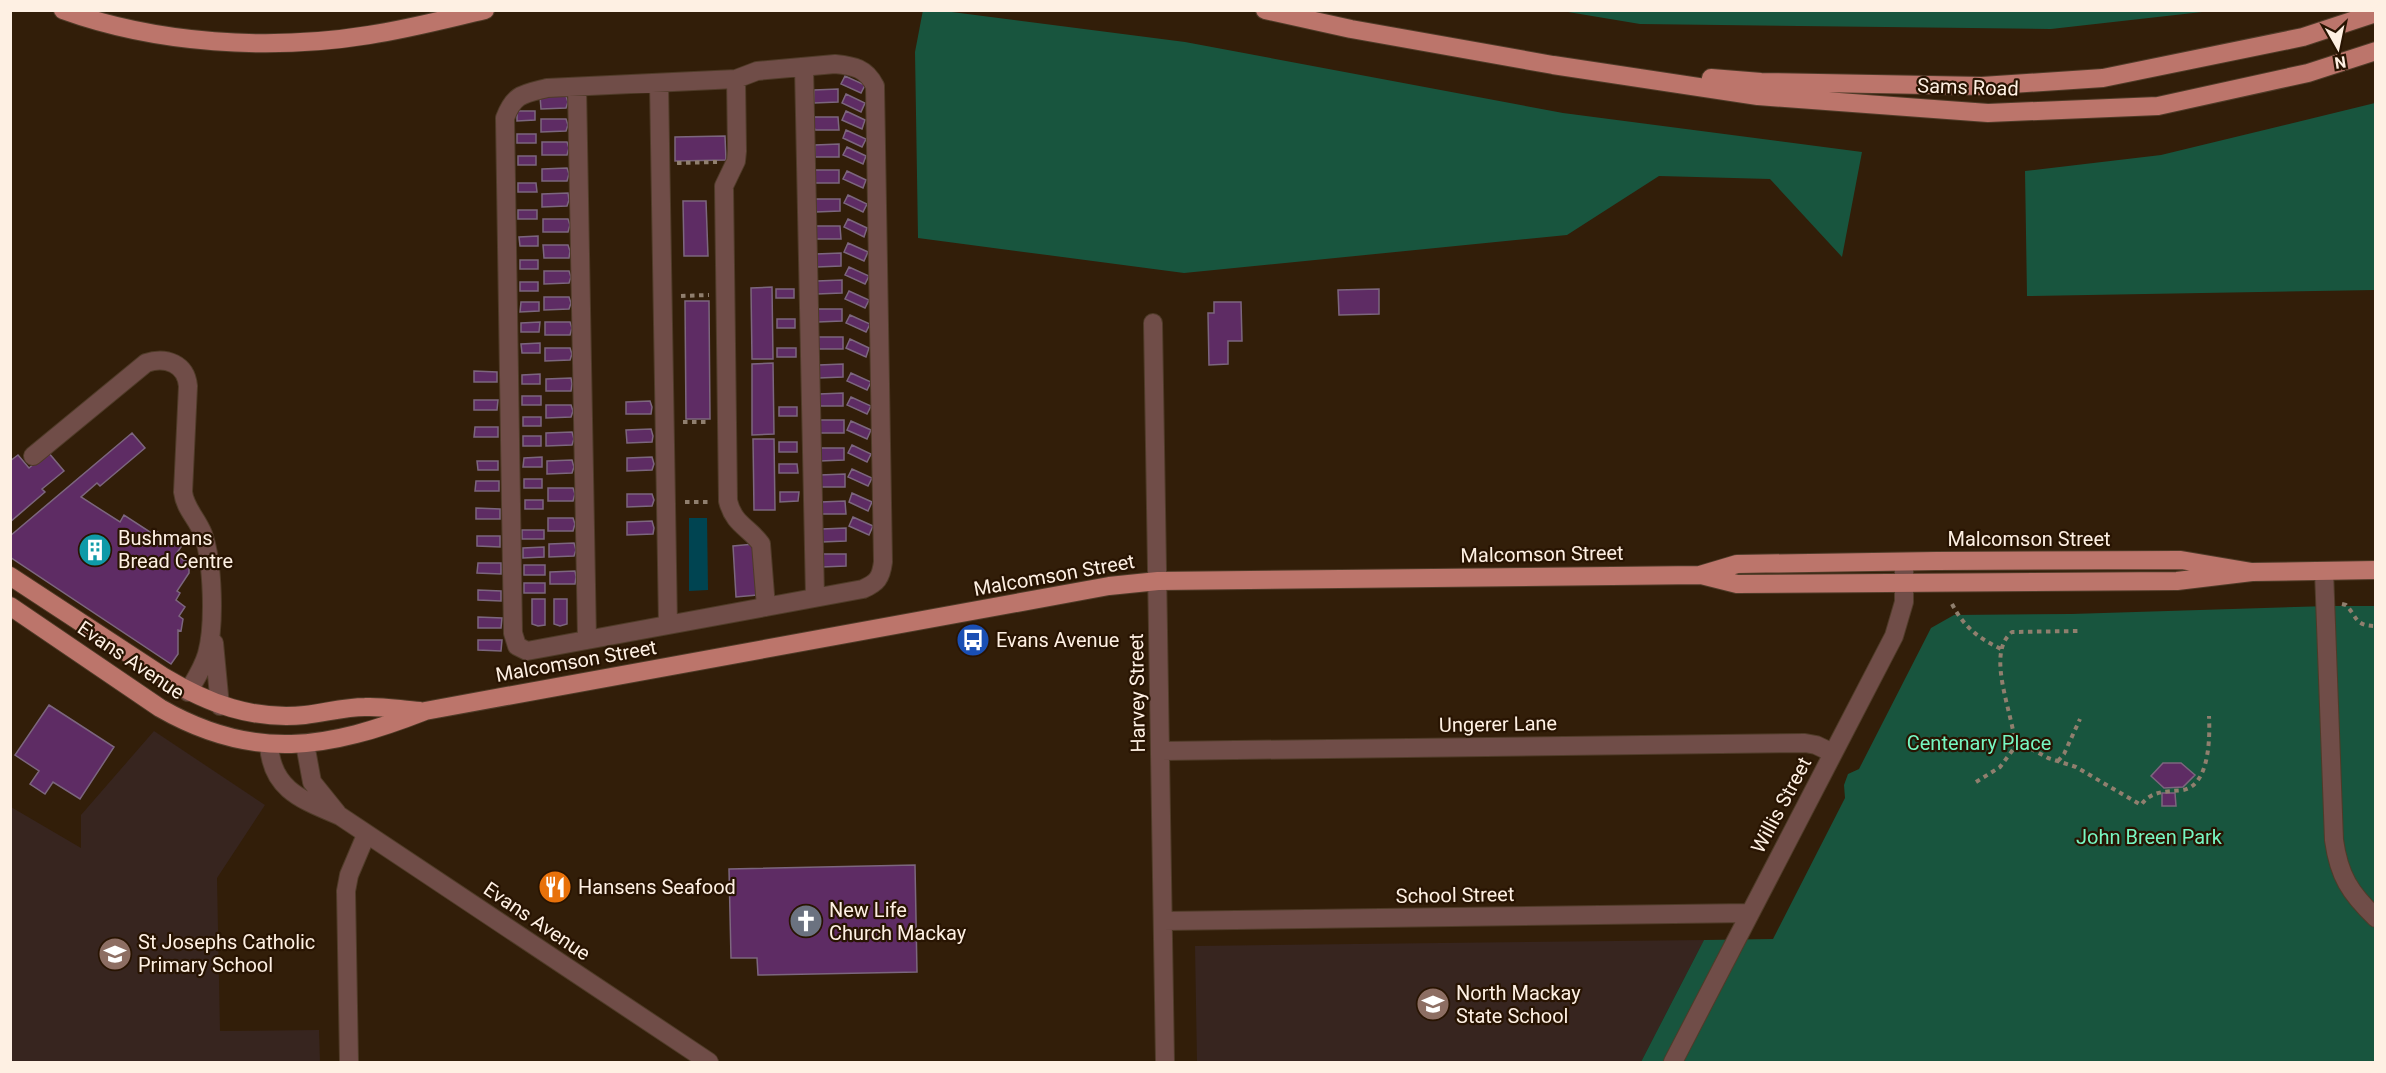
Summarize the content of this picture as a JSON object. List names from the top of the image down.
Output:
{
  "streets": {
    "main road": ["Sams Road", "Malcomson Street", "Evans Avenue"],
    "street": [
      "Harvey Street",
      "Ungerer Lane",
      "Willis Street",
      "School Street"
    ]
  },
  "crossings": [
    ["Malcomson Street", "Evans Avenue"],
    ["Malcomson Street", "Harvey Street"],
    ["Malcomson Street", "Willis Street"],
    ["Harvey Street", "Ungerer Lane"],
    ["Harvey Street", "School Street"],
    ["Ungerer Lane", "Willis Street"],
    ["Willis Street", "School Street"]
  ],
  "parks": ["Centenary Place", "John Breen Park"],
  "places": {
    "building": ["Bushmans Bread Centre"],
    "bus stop": ["Evans Avenue"],
    "restaurant": ["Hansens Seafood"],
    "church": ["New Life Church Mackay"],
    "school or university": ["St Josephs Catholic Primary School", "North Mackay State School"]
  },
  "north": "bottom"
}
